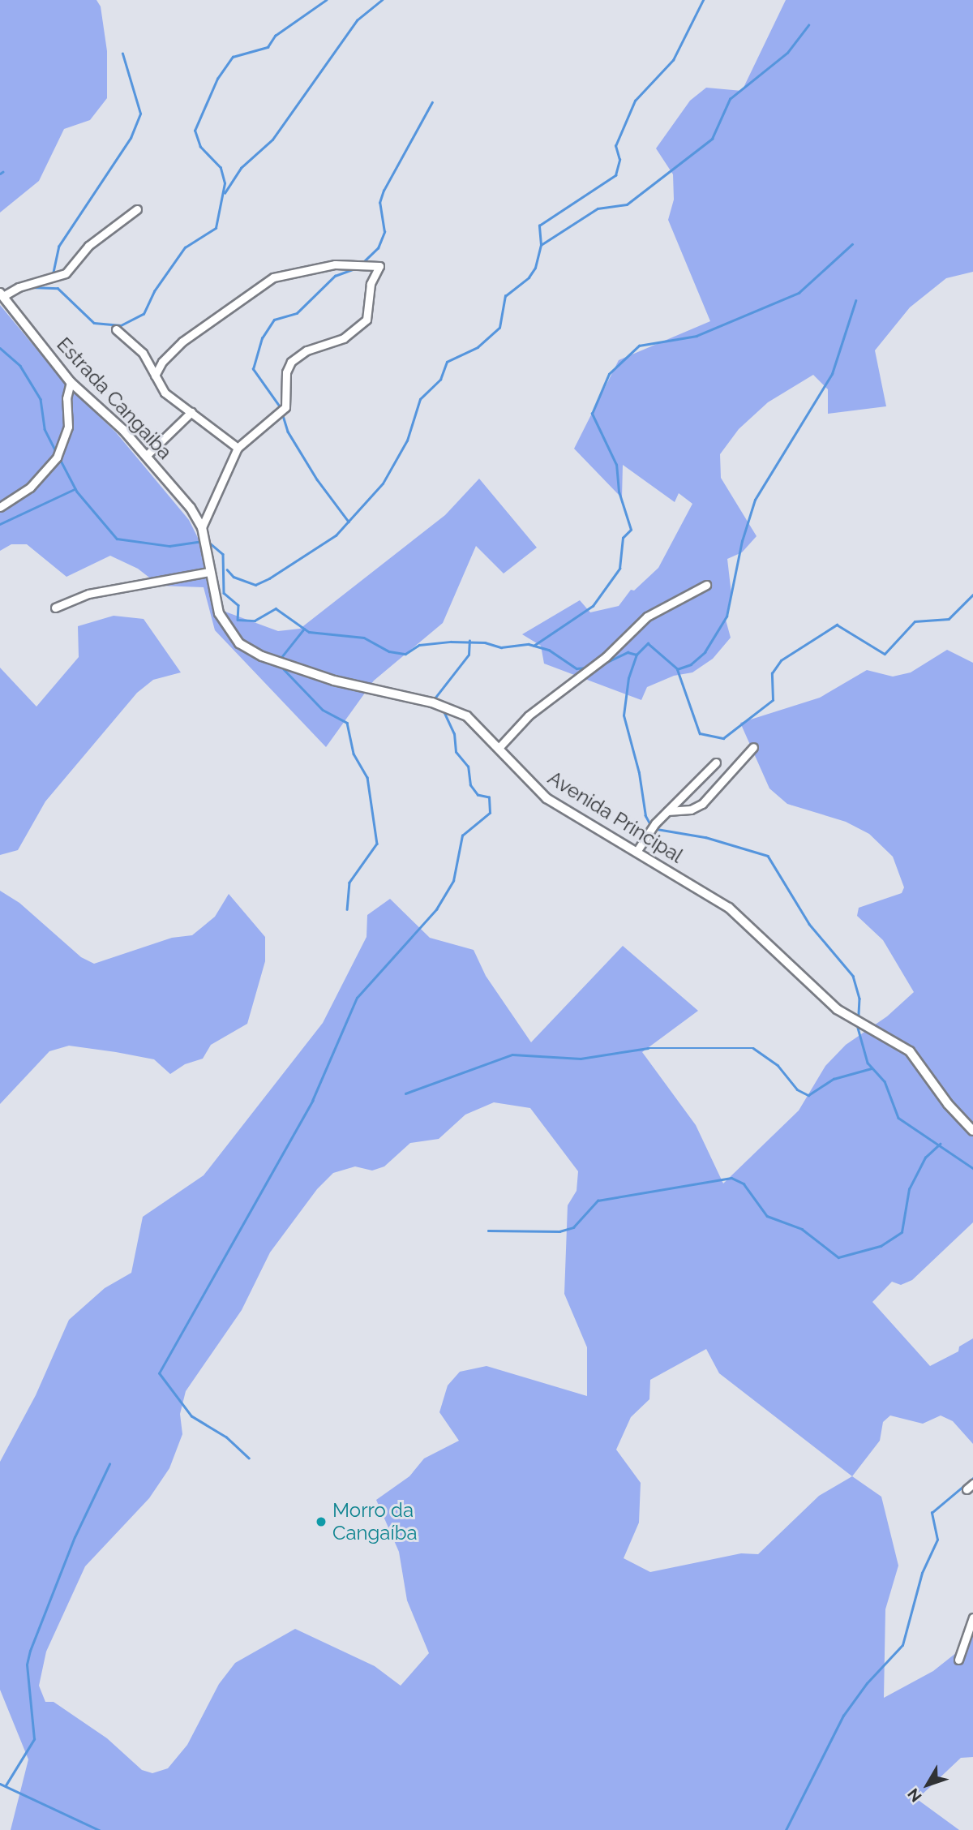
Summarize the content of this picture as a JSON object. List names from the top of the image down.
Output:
{
  "streets": {
    "street": ["Estrada Cangaiba", "Avenida Principal"]
  },
  "crossings": [
    ["Estrada Cangaiba", "Avenida Principal"]
  ],
  "places": ["Morro da Cangaíba"],
  "north": "bottom left"
}
